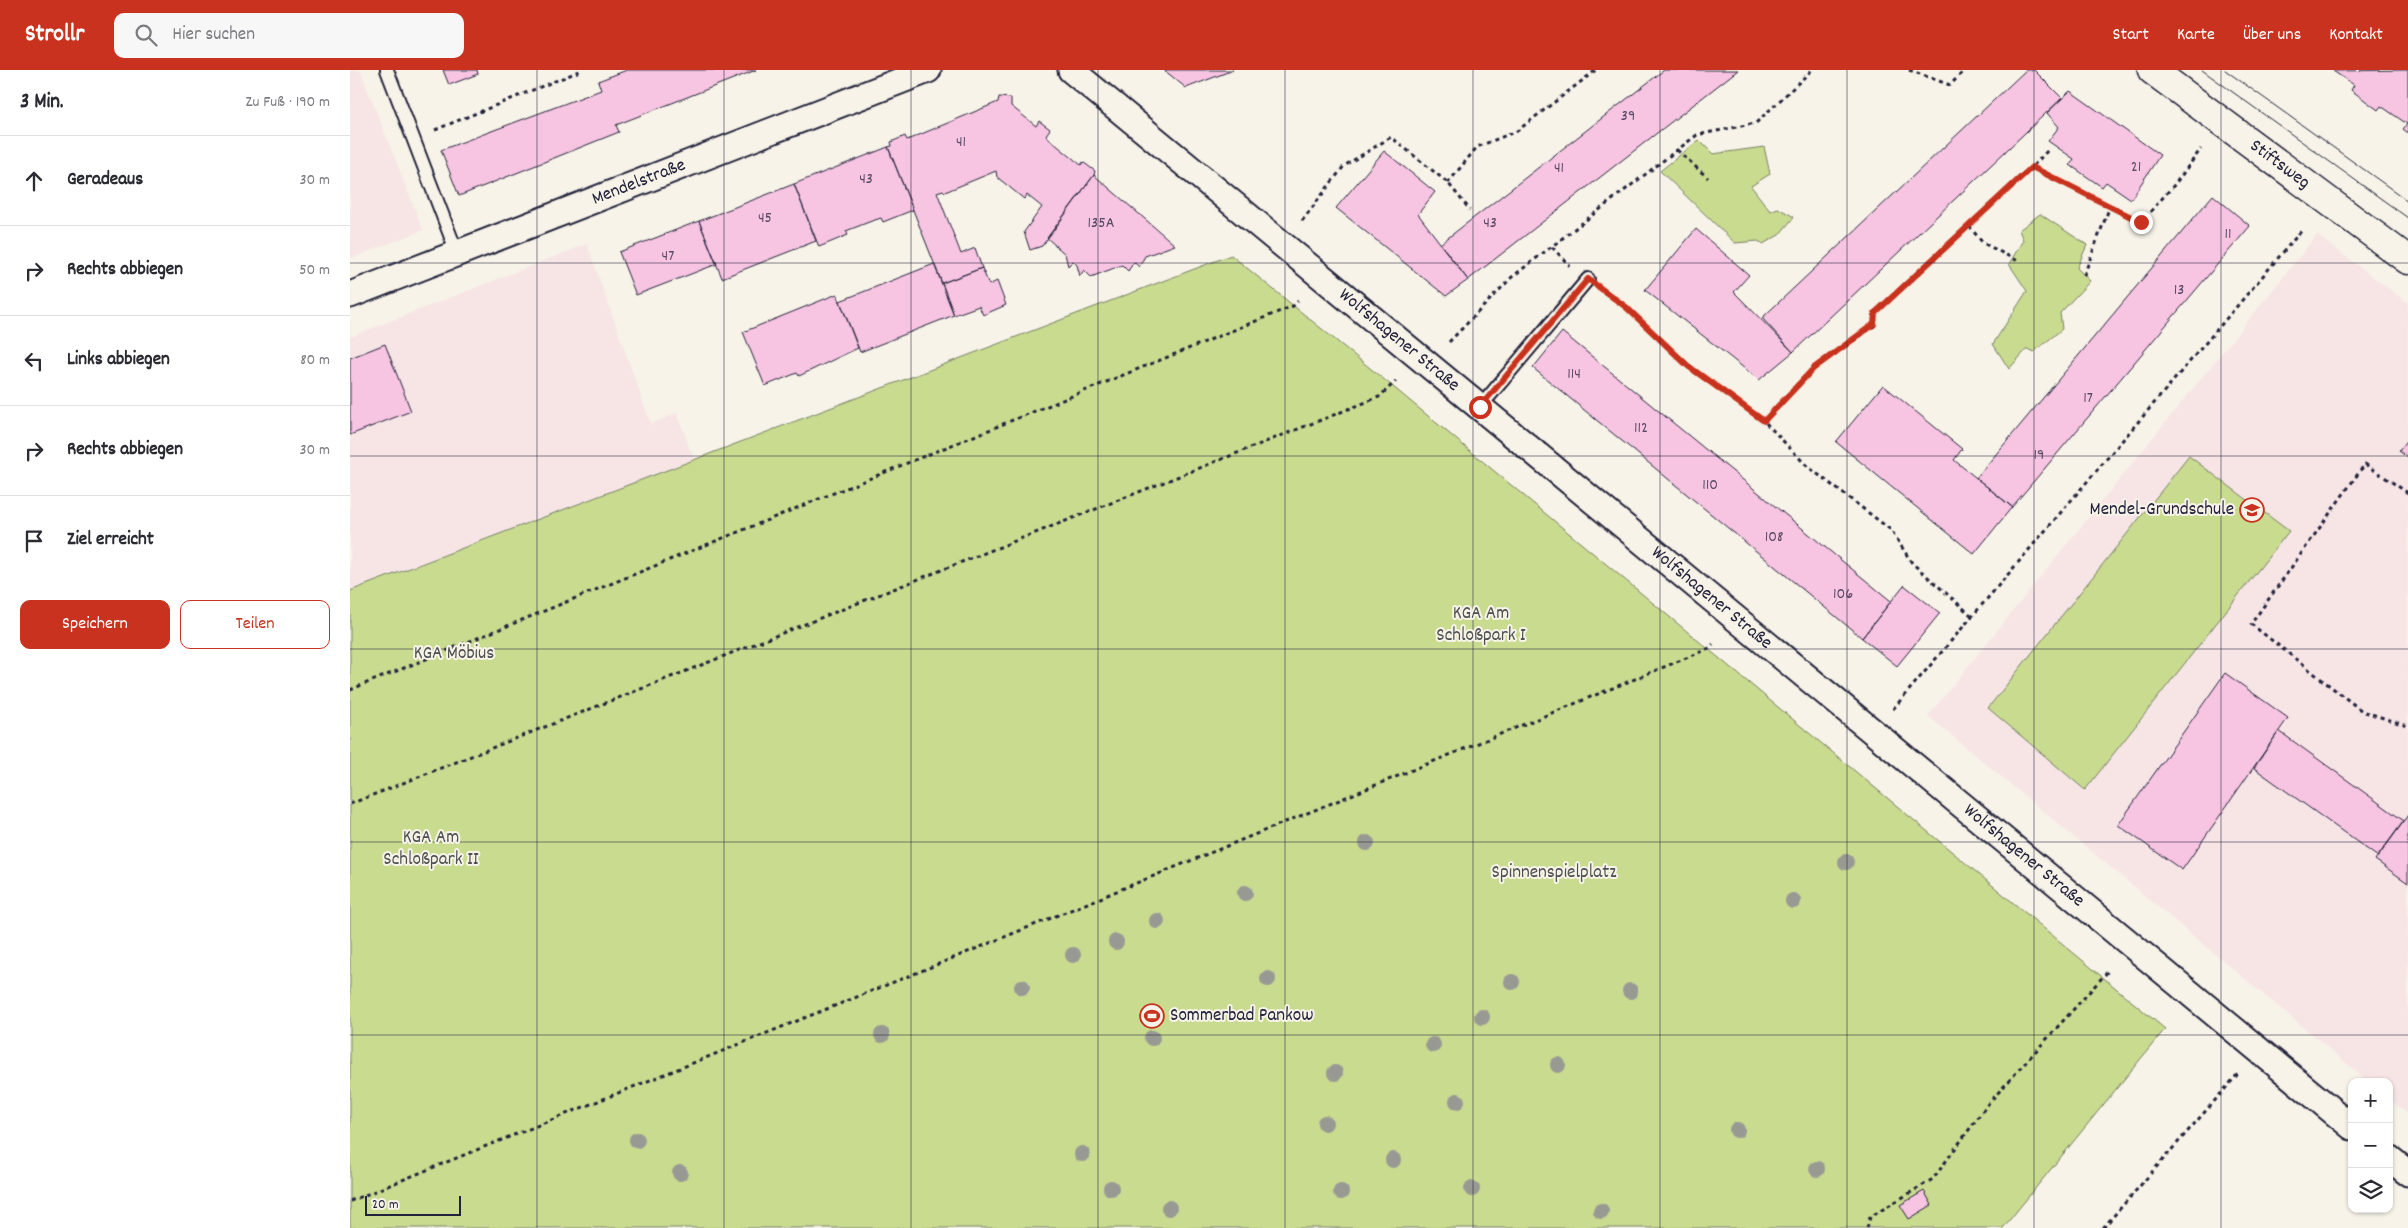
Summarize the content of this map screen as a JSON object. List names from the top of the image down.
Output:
{
  "streets": {
    "street": ["Stiftsweg", "Mendelstraße", "Wolfshagener Straße"]
  },
  "parks": [
    "KGA Am Schloßpark I",
    "KGA Möbius",
    "KGA Am Schloßpark II",
    "Spinnenspielplatz"
  ],
  "places": {
    "school or university": ["Mendel-Grundschule"],
    "sports": ["Sommerbad Pankow"]
  },
  "house_numbers": [
    "39",
    "41",
    "21",
    "41",
    "43",
    "45",
    "135A",
    "43",
    "11",
    "47",
    "13",
    "114",
    "17",
    "112",
    "19",
    "110",
    "108",
    "106"
  ],
  "scale_bar": "20 m",
  "page": {
    "header": "Strollr",
    "search": "Hier suchen",
    "nav": [
      "Start",
      "Karte",
      "Über uns",
      "Kontakt"
    ],
    "heading": ["3 Min.", "Zu Fuß · 190 m"],
    "list": [
      ["Geradeaus", "30 m"],
      ["Rechts abbiegen", "50 m"],
      ["Links abbiegen", "80 m"],
      ["Rechts abbiegen", "30 m"],
      "Ziel erreicht"
    ],
    "buttons": ["Speichern", "Teilen"],
    "map_buttons": ["+", "−"],
    "scale": "20 m"
  }
}
